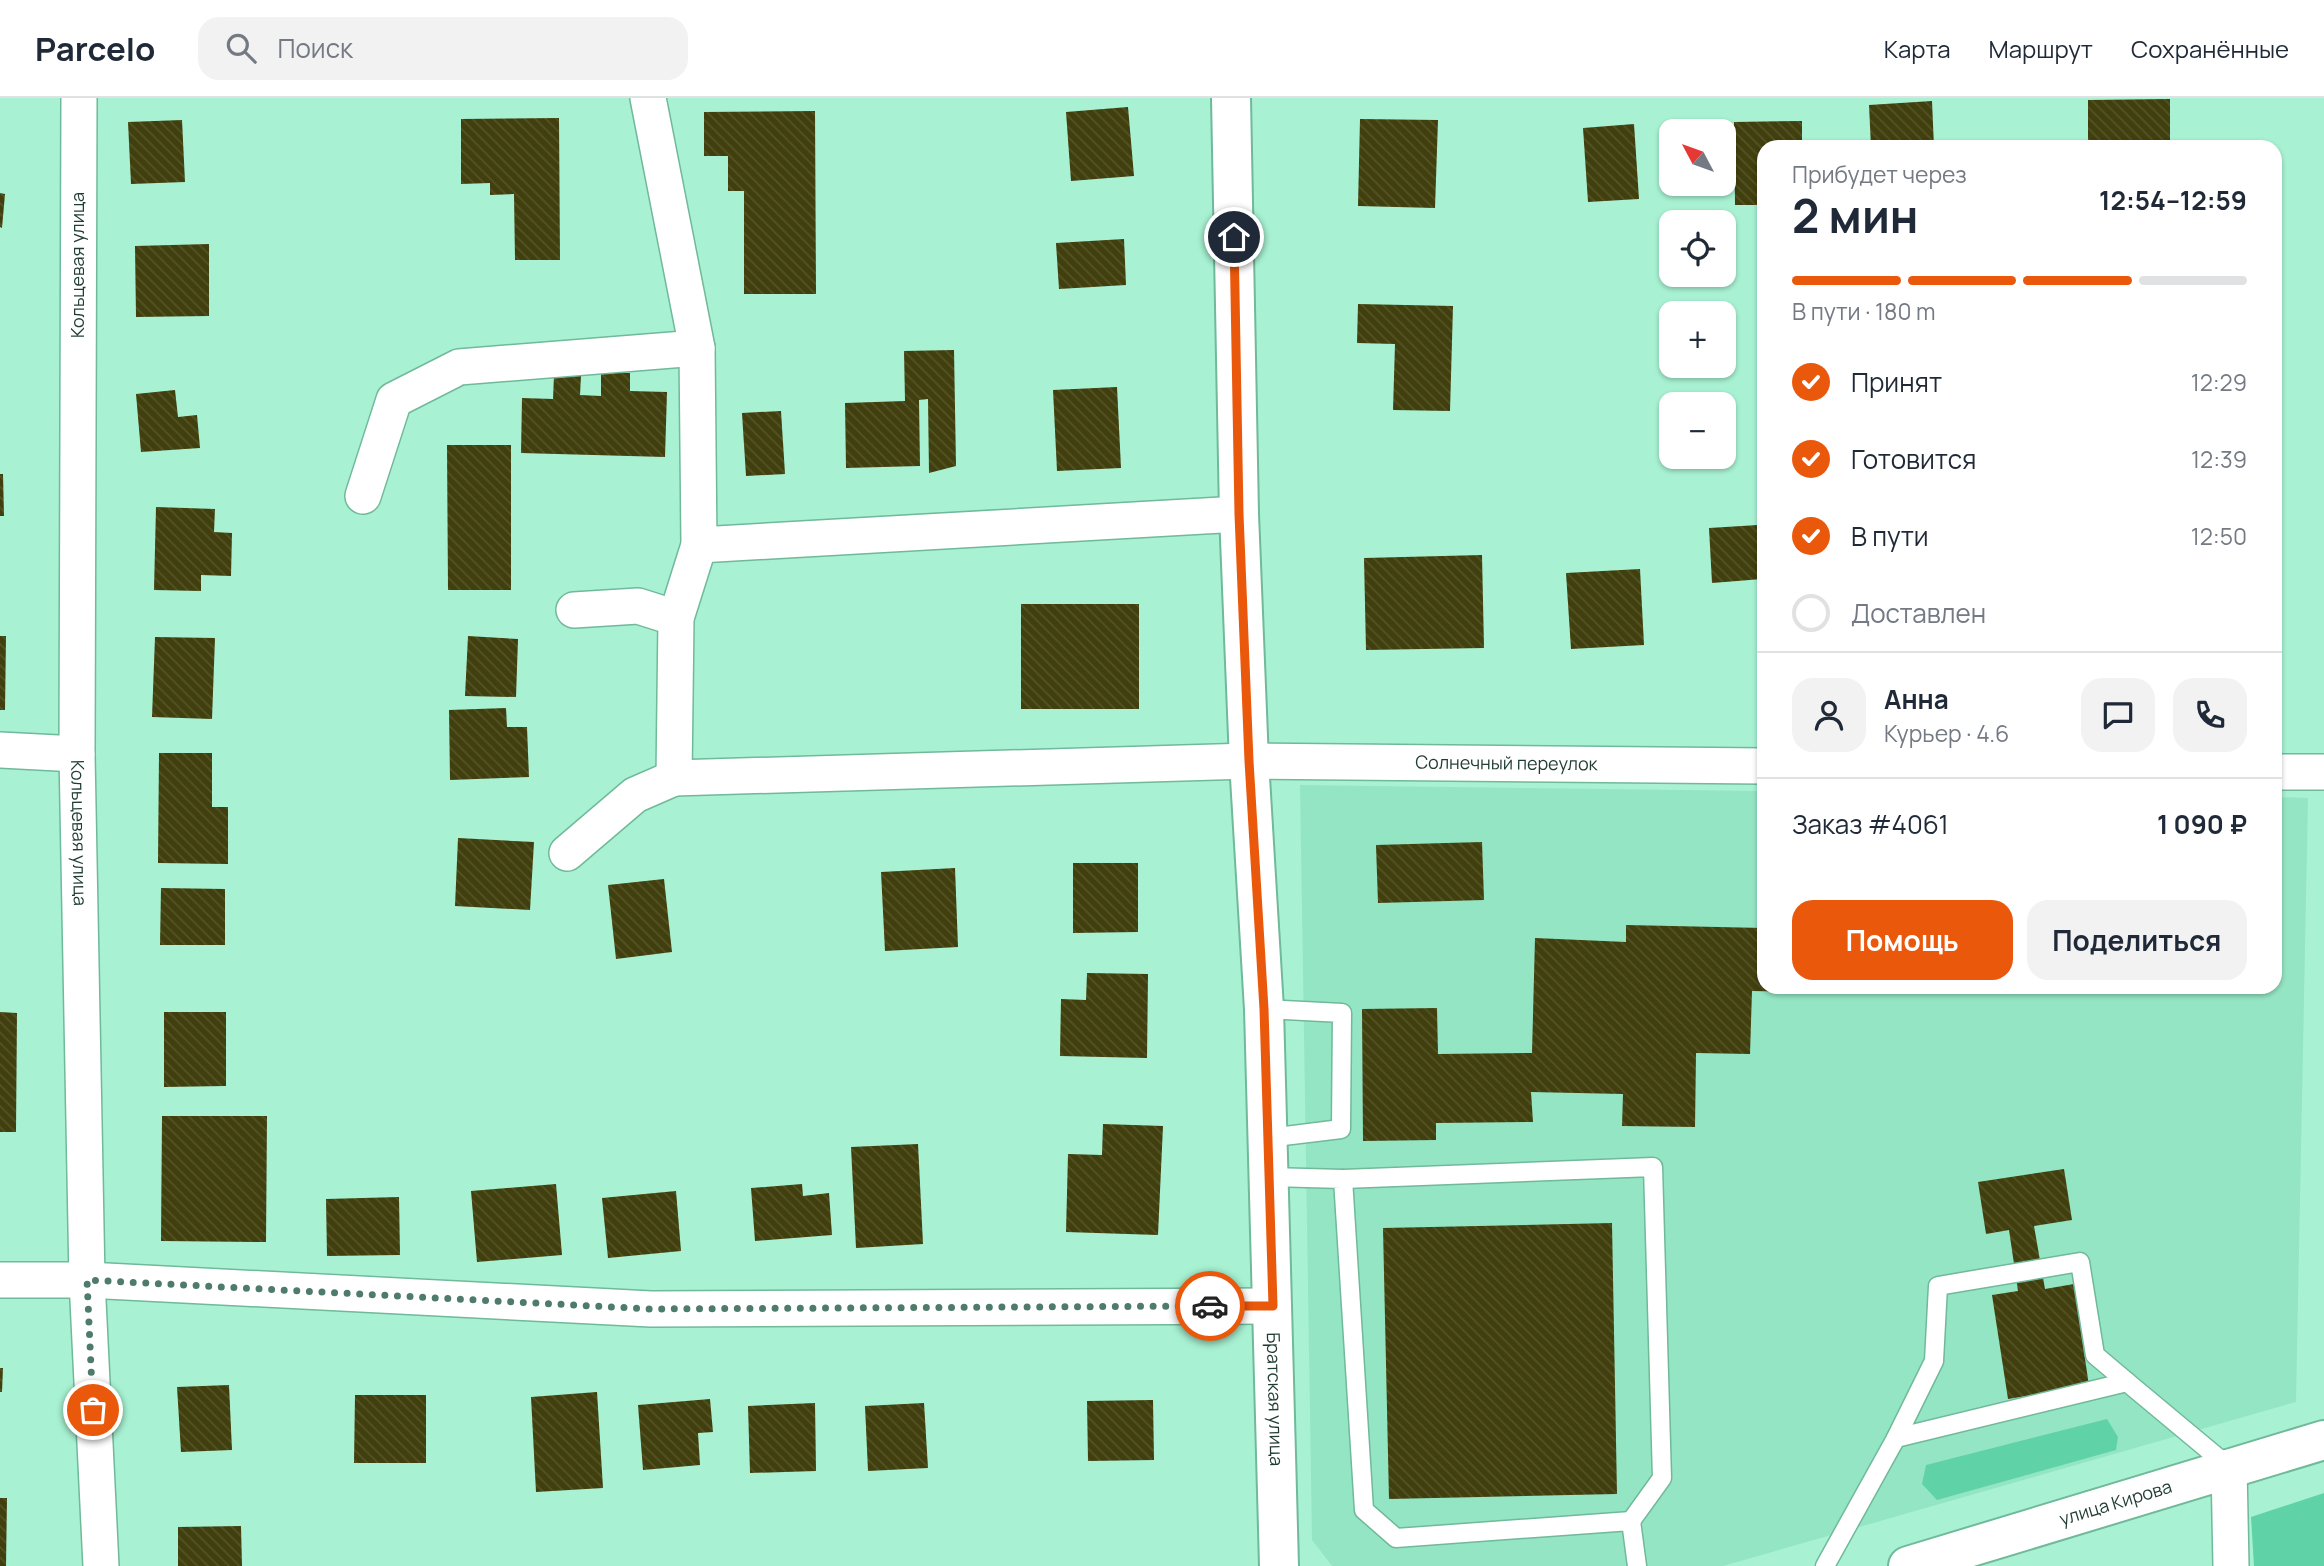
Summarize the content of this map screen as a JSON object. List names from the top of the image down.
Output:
{
  "streets": {
    "main road": ["Братская улица", "улица Кирова"],
    "street": ["Кольцевая улица", "Солнечный переулок"]
  },
  "crossings": [
    ["Солнечный переулок", "Братская улица"]
  ],
  "north": "top left",
  "page": {
    "header": "Parcelo",
    "search": "Поиск",
    "nav": ["Карта", "Маршрут", "Сохранённые"],
    "map_buttons": ["+", "−"],
    "heading": ["2 мин", "Прибудет через", "12:54–12:59"],
    "panel": [
      "Анна",
      "Курьер · 4.6",
      "Заказ #4061",
      "1 090 ₽"
    ],
    "bar": "В пути · 180 m",
    "list": [
      ["Принят", "12:29"],
      ["Готовится", "12:39"],
      ["В пути", "12:50"],
      "Доставлен"
    ],
    "buttons": ["Помощь", "Поделиться"]
  }
}
